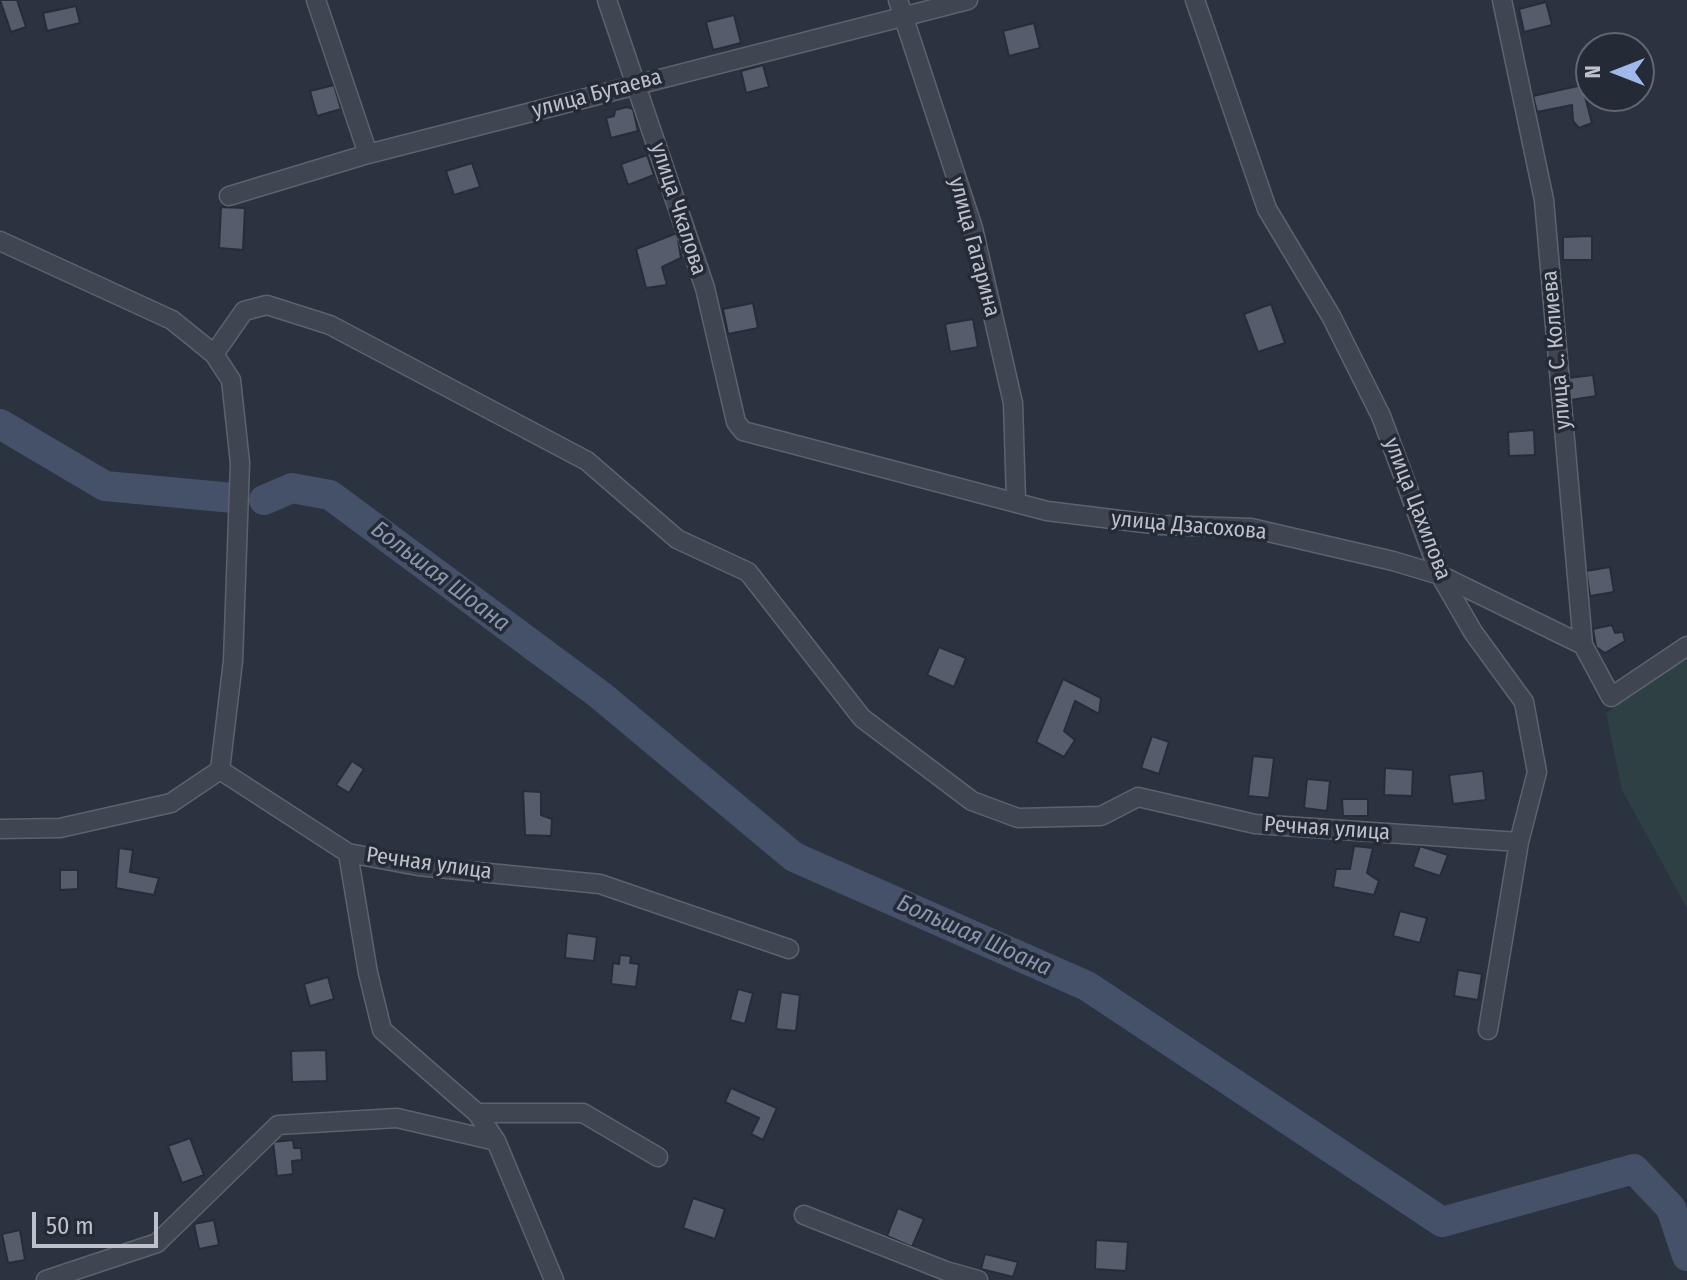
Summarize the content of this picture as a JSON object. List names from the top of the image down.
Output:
{
  "streets": {
    "street": [
      "улица Бутаева",
      "улица Чкалова",
      "улица Гагарина",
      "улица С. Колиева",
      "улица Цахилова",
      "улица Дзасохова",
      "Речная улица"
    ]
  },
  "crossings": [
    ["улица Бутаева", "улица Чкалова"],
    ["улица Бутаева", "улица Гагарина"],
    ["улица Чкалова", "улица Дзасохова"],
    ["улица Гагарина", "улица Дзасохова"],
    ["улица С. Колиева", "улица Дзасохова"],
    ["улица Цахилова", "улица Дзасохова"],
    ["улица Цахилова", "Речная улица"]
  ],
  "water": ["Большая Шоана"],
  "scale_bar": "50 m",
  "north": "left"
}
